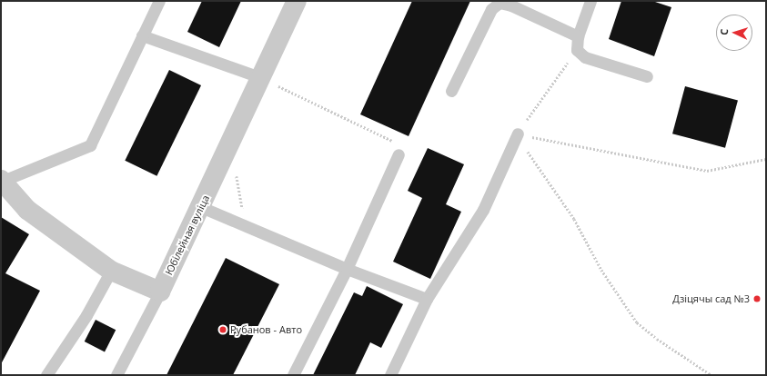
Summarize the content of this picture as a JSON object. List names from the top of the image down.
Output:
{
  "streets": {
    "street": ["Юбілейная вуліца"]
  },
  "places": ["Дзіцячы сад №3", "Рубанов - Авто"],
  "north": "left"
}
